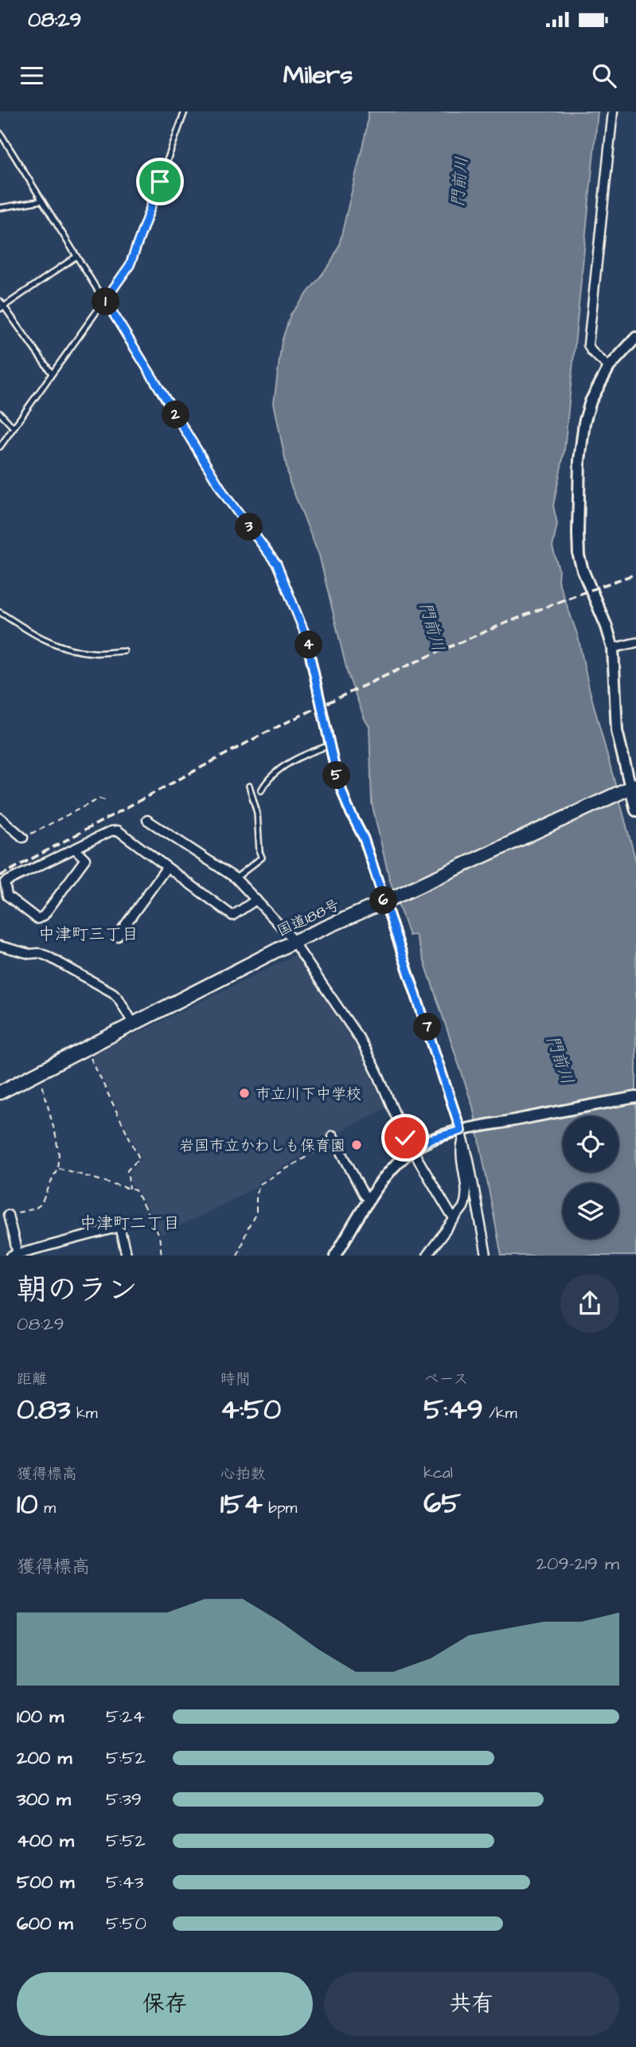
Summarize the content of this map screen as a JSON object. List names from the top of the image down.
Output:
{
  "streets": {
    "highway": ["国道188号"]
  },
  "districts": ["中津町三丁目", "中津町二丁目"],
  "water": ["門前川"],
  "places": ["市立川下中学校", "岩国市立かわしも保育園"],
  "page": {
    "status": "08:29",
    "header": "Milers",
    "pins": [
      "1",
      "2",
      "3",
      "4",
      "5",
      "6",
      "7"
    ],
    "heading": ["朝のラン", "08:29"],
    "stats": [
      ["距離", "0.83 km"],
      ["時間", "4:50"],
      ["ペース", "5:49 /km"],
      ["獲得標高", "10 m"],
      ["心拍数", "154 bpm"],
      ["kcal", "65"]
    ],
    "chart": ["獲得標高", "209–219 m"],
    "list": [
      {
        "name": "100 m",
        "note": "5:24"
      },
      {
        "name": "200 m",
        "note": "5:52"
      },
      {
        "name": "300 m",
        "note": "5:39"
      },
      {
        "name": "400 m",
        "note": "5:52"
      },
      {
        "name": "500 m",
        "note": "5:43"
      },
      {
        "name": "600 m",
        "note": "5:50"
      }
    ],
    "buttons": ["保存", "共有"]
  }
}
